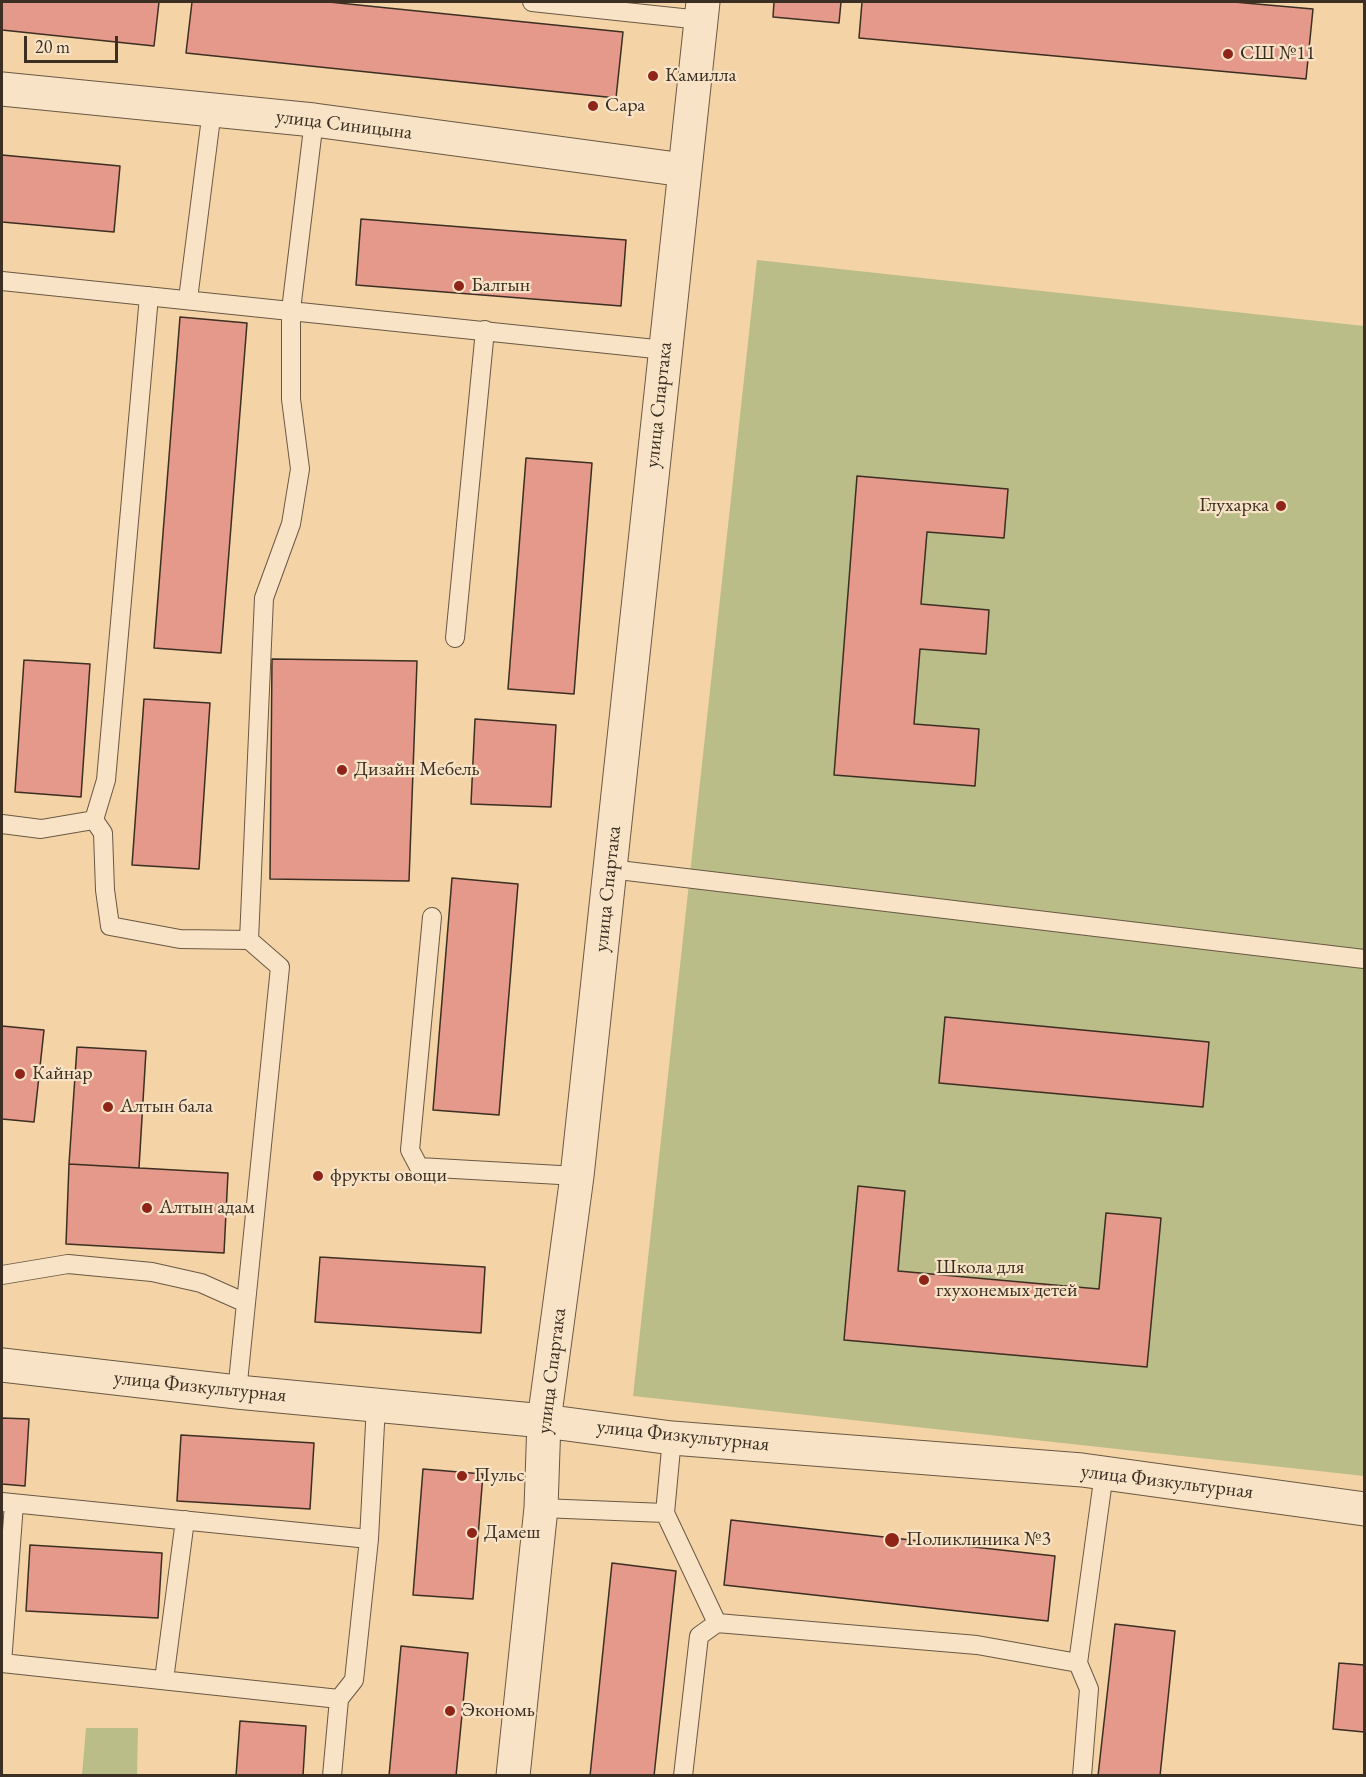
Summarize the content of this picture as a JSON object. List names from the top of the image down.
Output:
{
  "streets": {
    "street": ["улица Синицына", "улица Спартака", "улица Физкультурная"]
  },
  "crossings": [
    ["улица Синицына", "улица Спартака"],
    ["улица Спартака", "улица Физкультурная"]
  ],
  "places": [
    "СШ №11",
    "Камилла",
    "Сара",
    "Балгын",
    "Глухарка",
    "Дизайн Мебель",
    "Кайнар",
    "Алтын бала",
    "фрукты овощи",
    "Алтын адам",
    "Школа для гхухонемых детей",
    "Пульс",
    "Дамеш",
    "Поликлиника №3",
    "Экономь"
  ],
  "scale_bar": "20 m"
}
